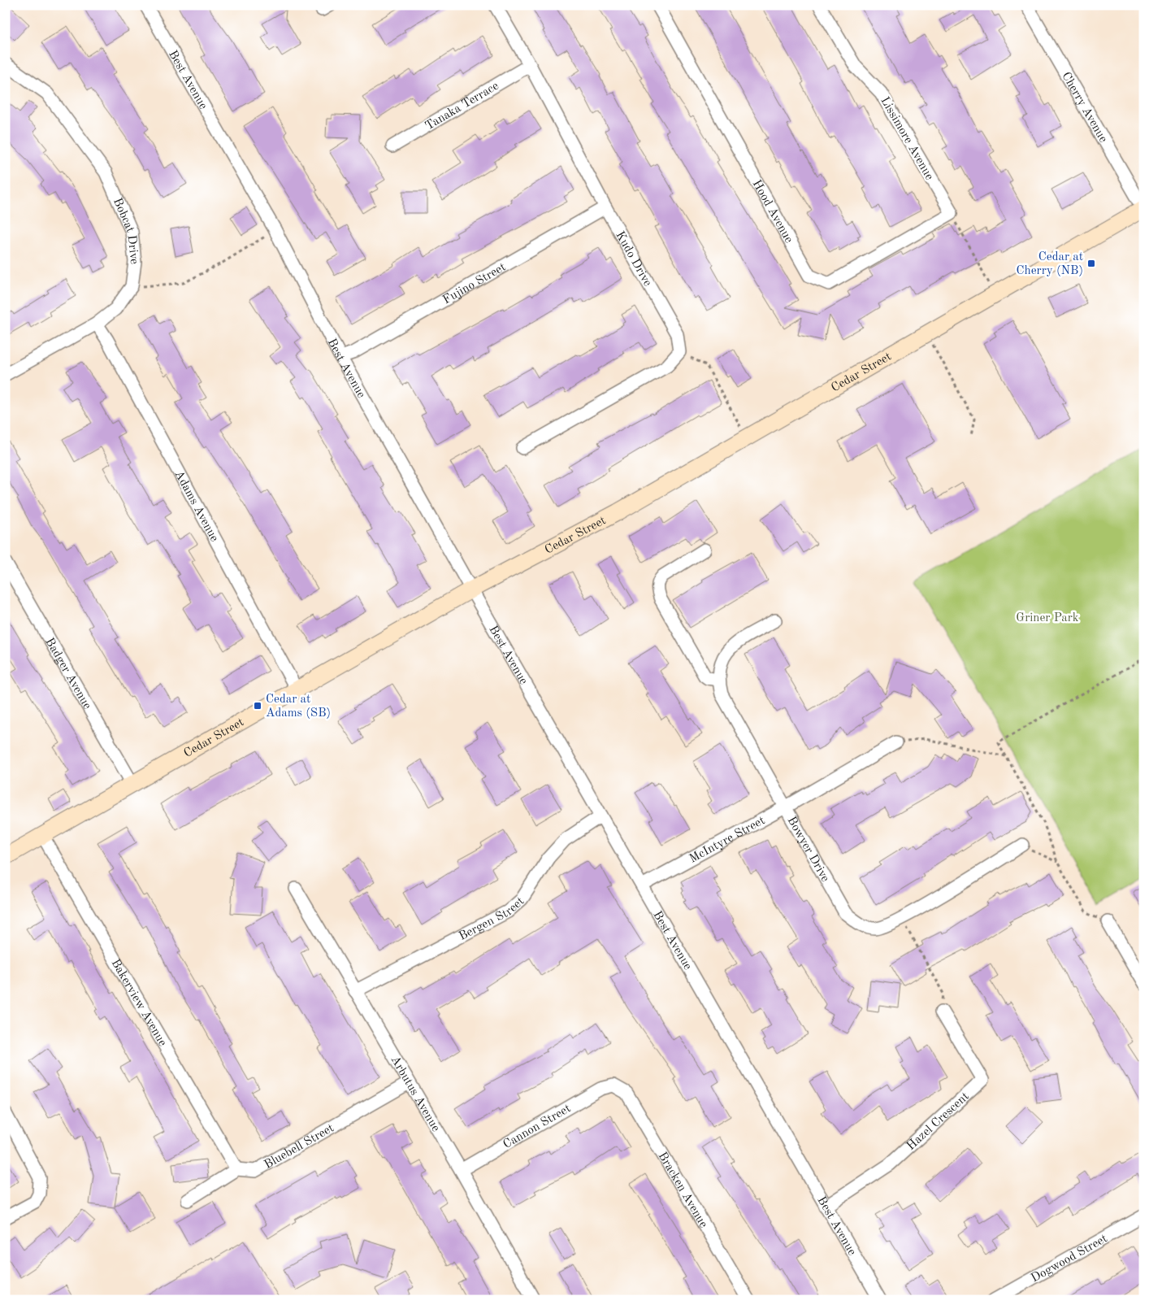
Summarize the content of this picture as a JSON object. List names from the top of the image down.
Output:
{
  "streets": {
    "main road": ["Cedar Street"],
    "street": [
      "Best Avenue",
      "Tanaka Terrace",
      "Cherry Avenue",
      "Lissimore Avenue",
      "Hood Avenue",
      "Bobcat Drive",
      "Kudo Drive",
      "Fujino Street",
      "Adams Avenue",
      "Badger Avenue",
      "McIntyre Street",
      "Bowyer Drive",
      "Bergen Street",
      "Bakerview Avenue",
      "Arbutus Avenue",
      "Hazel Crescent",
      "Cannon Street",
      "Bluebell Street",
      "Bracken Avenue",
      "Dogwood Street"
    ]
  },
  "crossings": [
    ["Best Avenue", "Fujino Street"],
    ["Best Avenue", "Cedar Street"],
    ["Best Avenue", "McIntyre Street"],
    ["Best Avenue", "Bergen Street"],
    ["Best Avenue", "Hazel Crescent"],
    ["Tanaka Terrace", "Kudo Drive"],
    ["Cherry Avenue", "Cedar Street"],
    ["Lissimore Avenue", "Hood Avenue"],
    ["Bobcat Drive", "Adams Avenue"],
    ["Kudo Drive", "Fujino Street"],
    ["Cedar Street", "Adams Avenue"],
    ["Cedar Street", "Badger Avenue"],
    ["Cedar Street", "Bakerview Avenue"],
    ["McIntyre Street", "Bowyer Drive"],
    ["Bergen Street", "Arbutus Avenue"],
    ["Bakerview Avenue", "Bluebell Street"],
    ["Arbutus Avenue", "Cannon Street"],
    ["Arbutus Avenue", "Bluebell Street"],
    ["Cannon Street", "Bracken Avenue"]
  ],
  "parks": ["Griner Park"],
  "places": {
    "transit": ["Cedar at Cherry (NB)", "Cedar at Adams (SB)"]
  }
}
